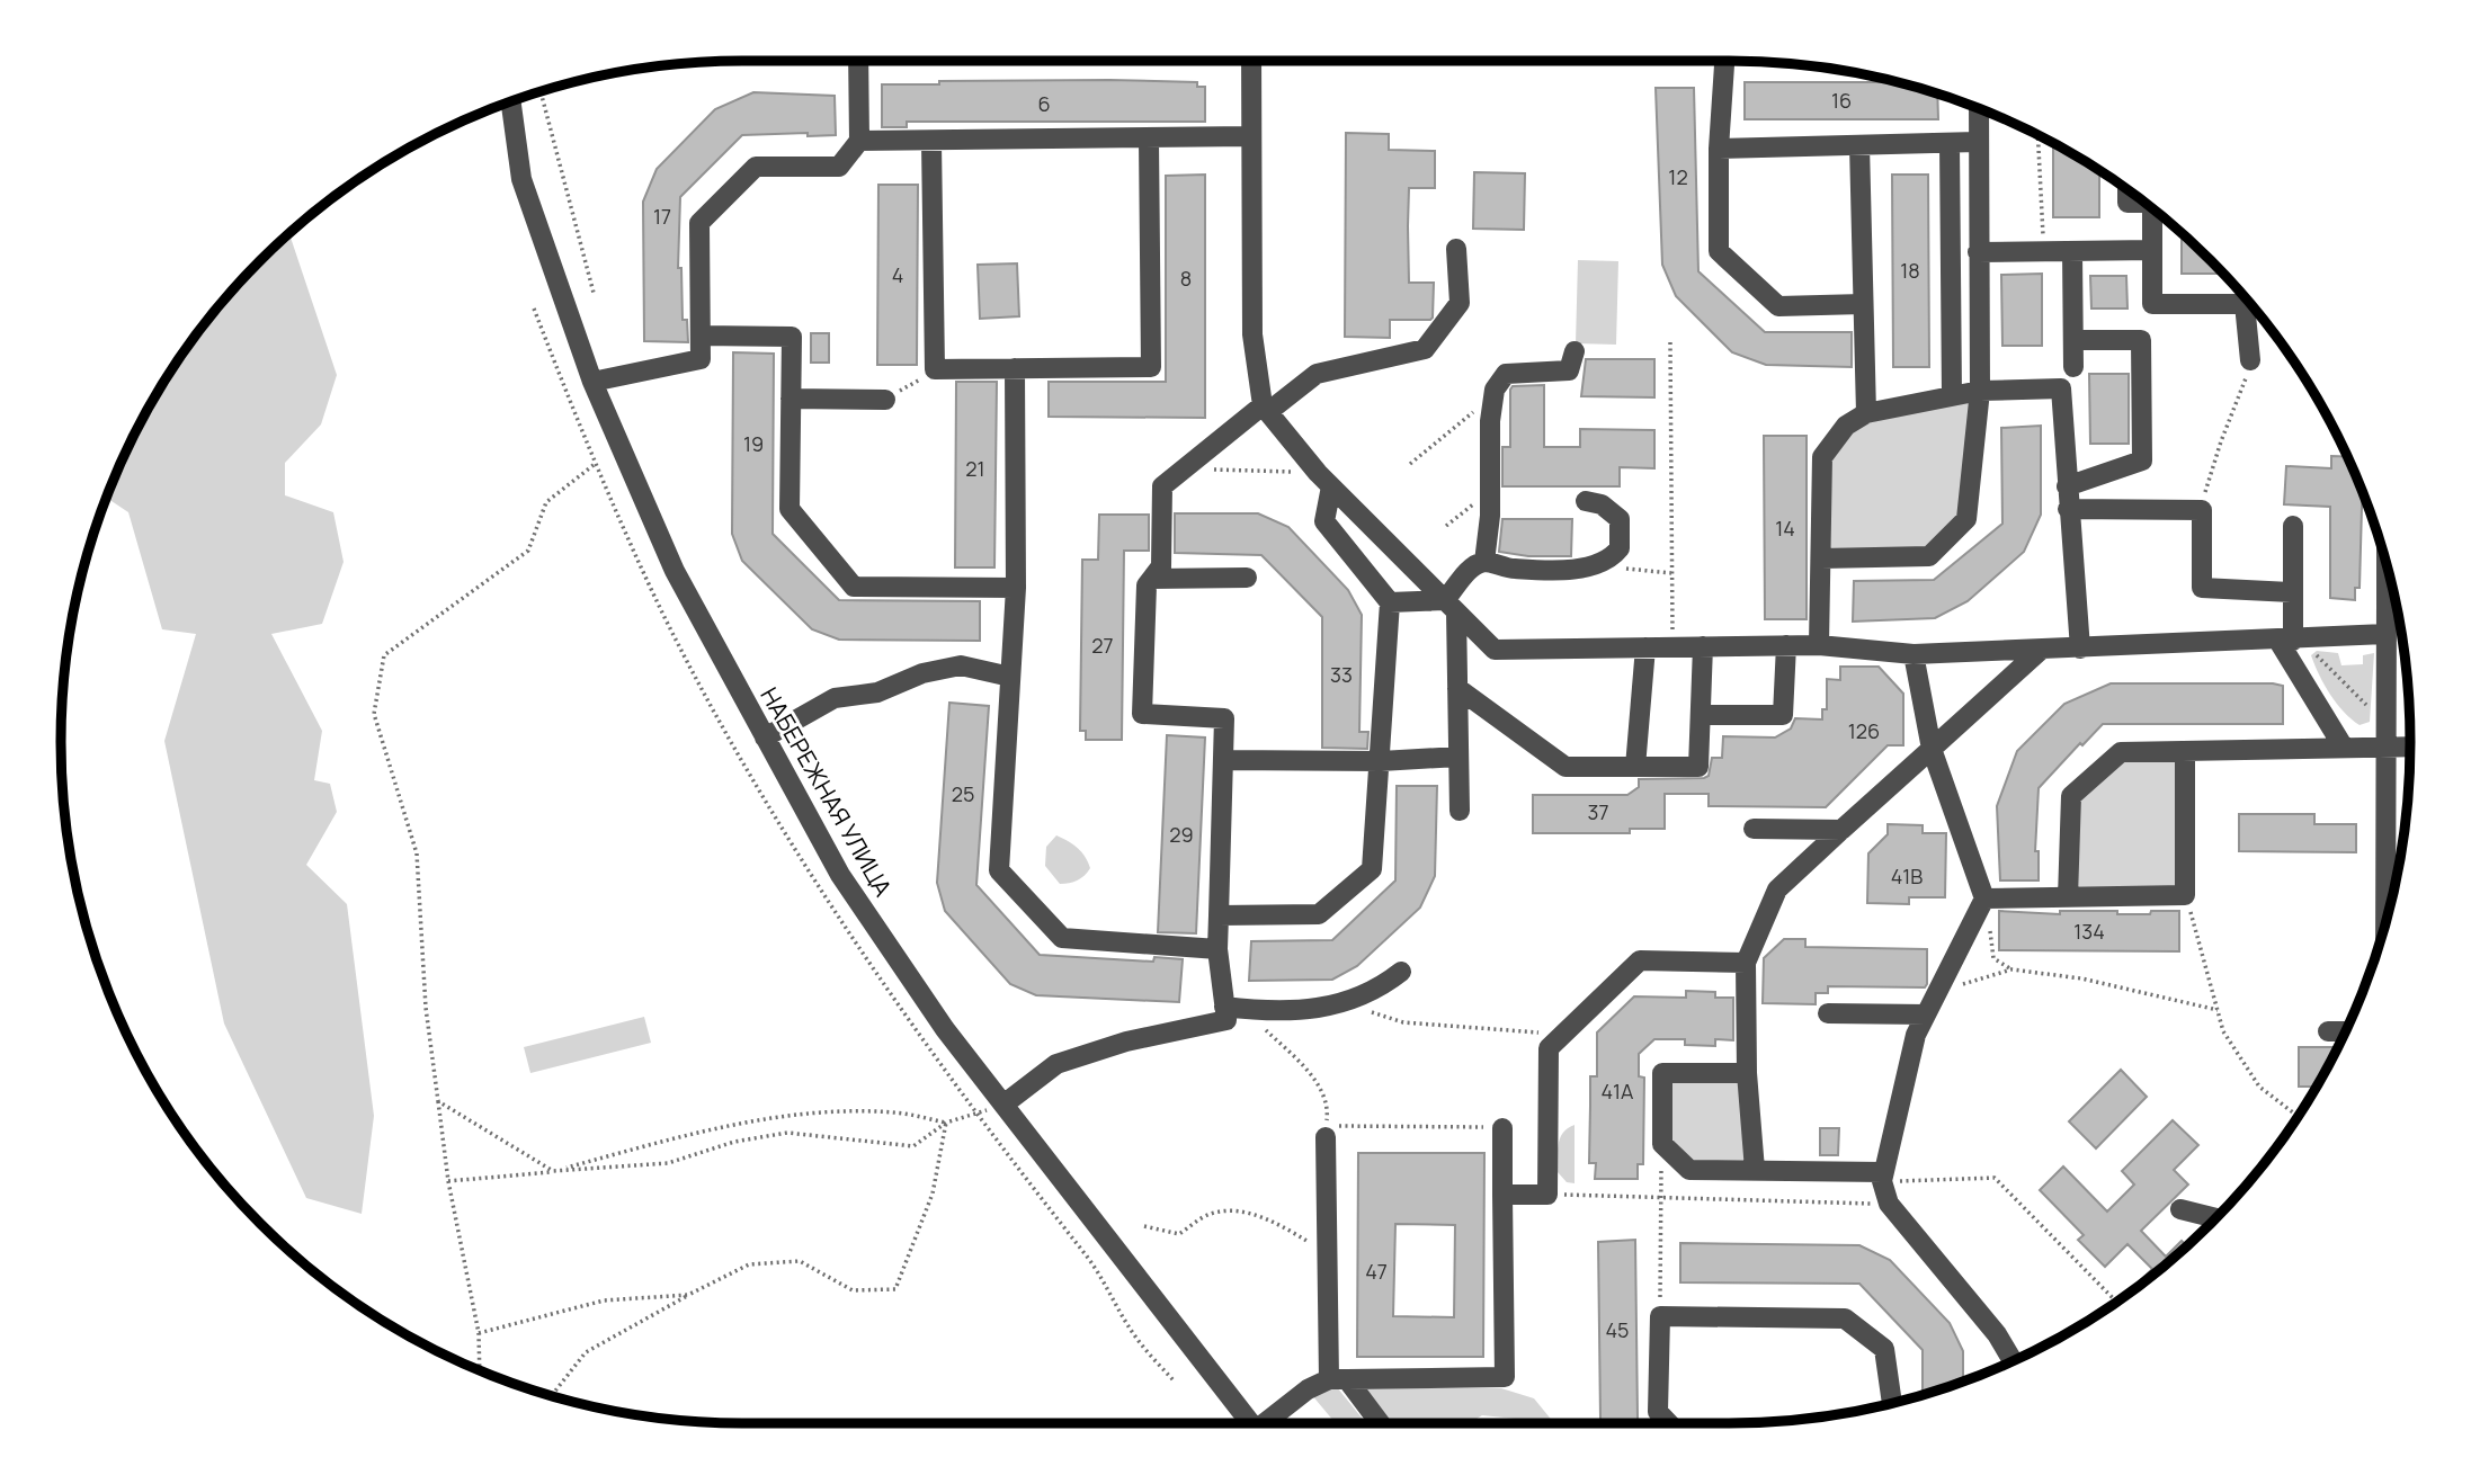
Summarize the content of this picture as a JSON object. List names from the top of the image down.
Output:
{
  "streets": {
    "street": ["НАБЕРЕЖНАЯ УЛИЦА"]
  },
  "house_numbers": [
    "16",
    "6",
    "12",
    "17",
    "18",
    "4",
    "8",
    "19",
    "21",
    "14",
    "27",
    "33",
    "126",
    "25",
    "37",
    "29",
    "41В",
    "134",
    "41А",
    "47",
    "45"
  ]
}
